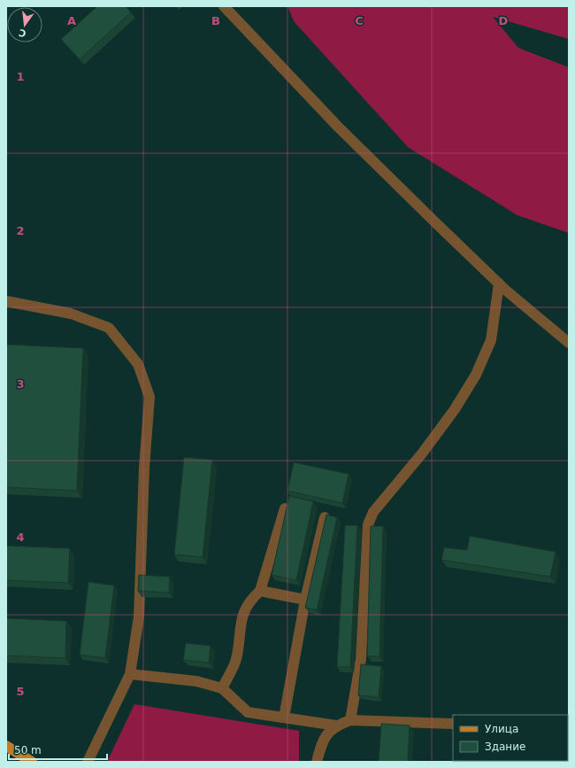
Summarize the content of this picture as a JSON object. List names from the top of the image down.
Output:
{
  "legend": ["Улица", "Здание"],
  "scale_bar": "50 m",
  "north": "bottom",
  "grid": {
    "columns": [
      "A",
      "B",
      "C",
      "D"
    ],
    "rows": [
      "1",
      "2",
      "3",
      "4",
      "5"
    ]
  }
}
